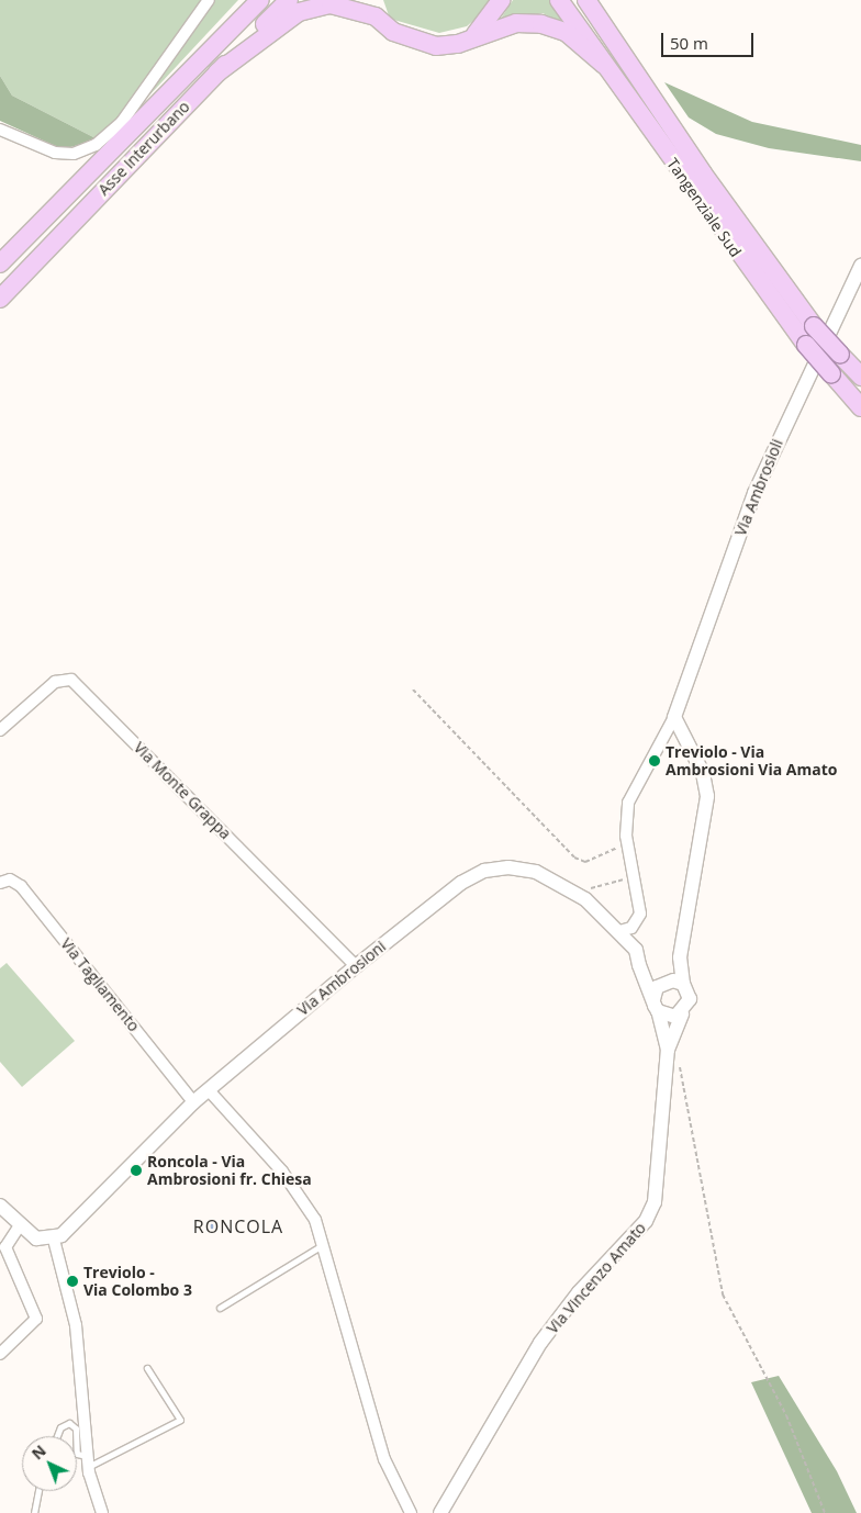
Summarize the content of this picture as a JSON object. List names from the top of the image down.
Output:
{
  "streets": {
    "highway": ["Asse Interurbano", "Tangenziale Sud"],
    "street": [
      "Via Ambrosioli",
      "Via Monte Grappa",
      "Via Ambrosioni",
      "Via Tagliamento",
      "Via Vincenzo Amato"
    ]
  },
  "crossings": [
    ["Via Monte Grappa", "Via Ambrosioni"],
    ["Via Ambrosioni", "Via Tagliamento"],
    ["Via Ambrosioni", "Via Vincenzo Amato"]
  ],
  "districts": ["RONCOLA"],
  "places": ["Treviolo - Via Ambrosioni Via Amato", "Roncola - Via Ambrosioni fr. Chiesa", "Treviolo - Via Colombo 3"],
  "scale_bar": "50 m",
  "north": "top left"
}
